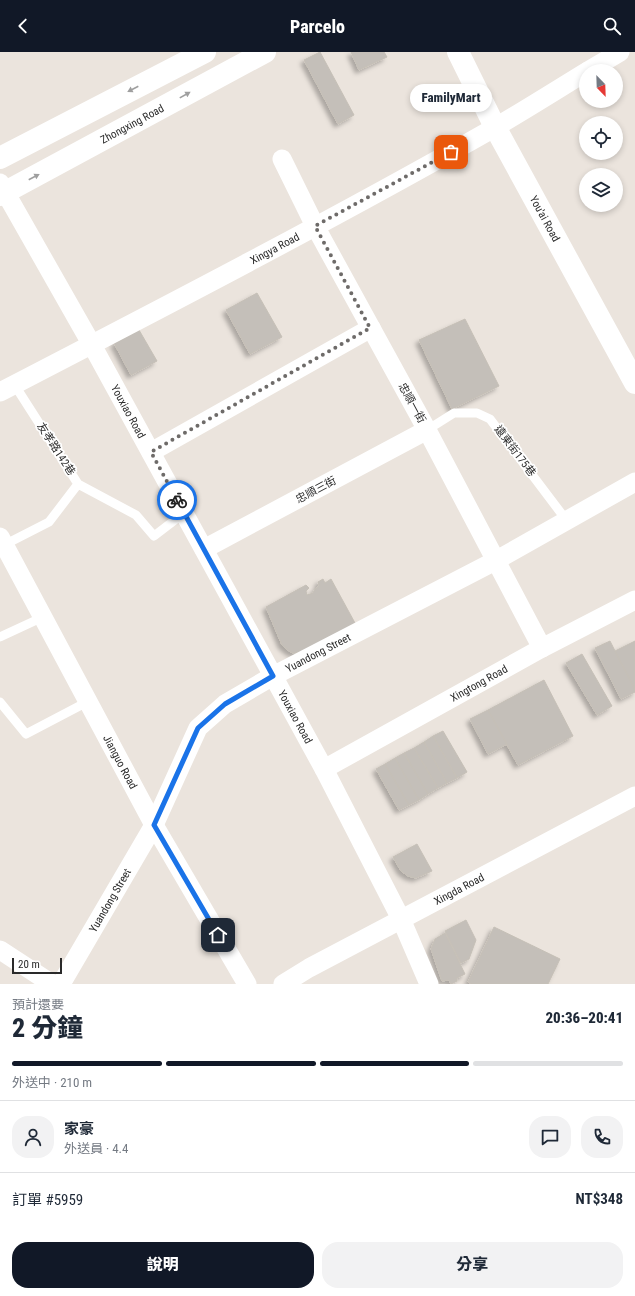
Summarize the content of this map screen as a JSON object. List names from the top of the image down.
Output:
{
  "streets": {
    "street": [
      "Zhongxing Road",
      "You'ai Road",
      "Xingya Road",
      "忠順一街",
      "Youxiao Road",
      "忠順三街",
      "Yuandong Street",
      "Xingtong Road",
      "Jianguo Road",
      "Xingda Road"
    ],
    "lane": ["友孝路142巷", "遠東街175巷"]
  },
  "crossings": [
    ["Zhongxing Road", "Youxiao Road"],
    ["You'ai Road", "Xingya Road"],
    ["Xingya Road", "忠順一街"],
    ["Xingya Road", "Youxiao Road"],
    ["Xingya Road", "友孝路142巷"],
    ["忠順一街", "遠東街175巷"],
    ["忠順一街", "忠順三街"],
    ["忠順一街", "Yuandong Street"],
    ["忠順一街", "Xingtong Road"],
    ["Youxiao Road", "友孝路142巷"],
    ["Youxiao Road", "忠順三街"],
    ["Youxiao Road", "Yuandong Street"],
    ["Youxiao Road", "Xingtong Road"],
    ["Youxiao Road", "Xingda Road"],
    ["遠東街175巷", "忠順三街"],
    ["遠東街175巷", "Yuandong Street"],
    ["Yuandong Street", "Jianguo Road"]
  ],
  "places": ["FamilyMart"],
  "scale_bar": "20 m",
  "north": "bottom right",
  "page": {
    "header": "Parcelo",
    "bubble": "FamilyMart",
    "scale": "20 m",
    "heading": ["2 分鐘", "預計還要", "20:36–20:41"],
    "panel": [
      "家豪",
      "外送員 · 4.4",
      "訂單 #5959",
      "NT$348"
    ],
    "bar": "外送中 · 210 m",
    "buttons": ["說明", "分享"]
  }
}
